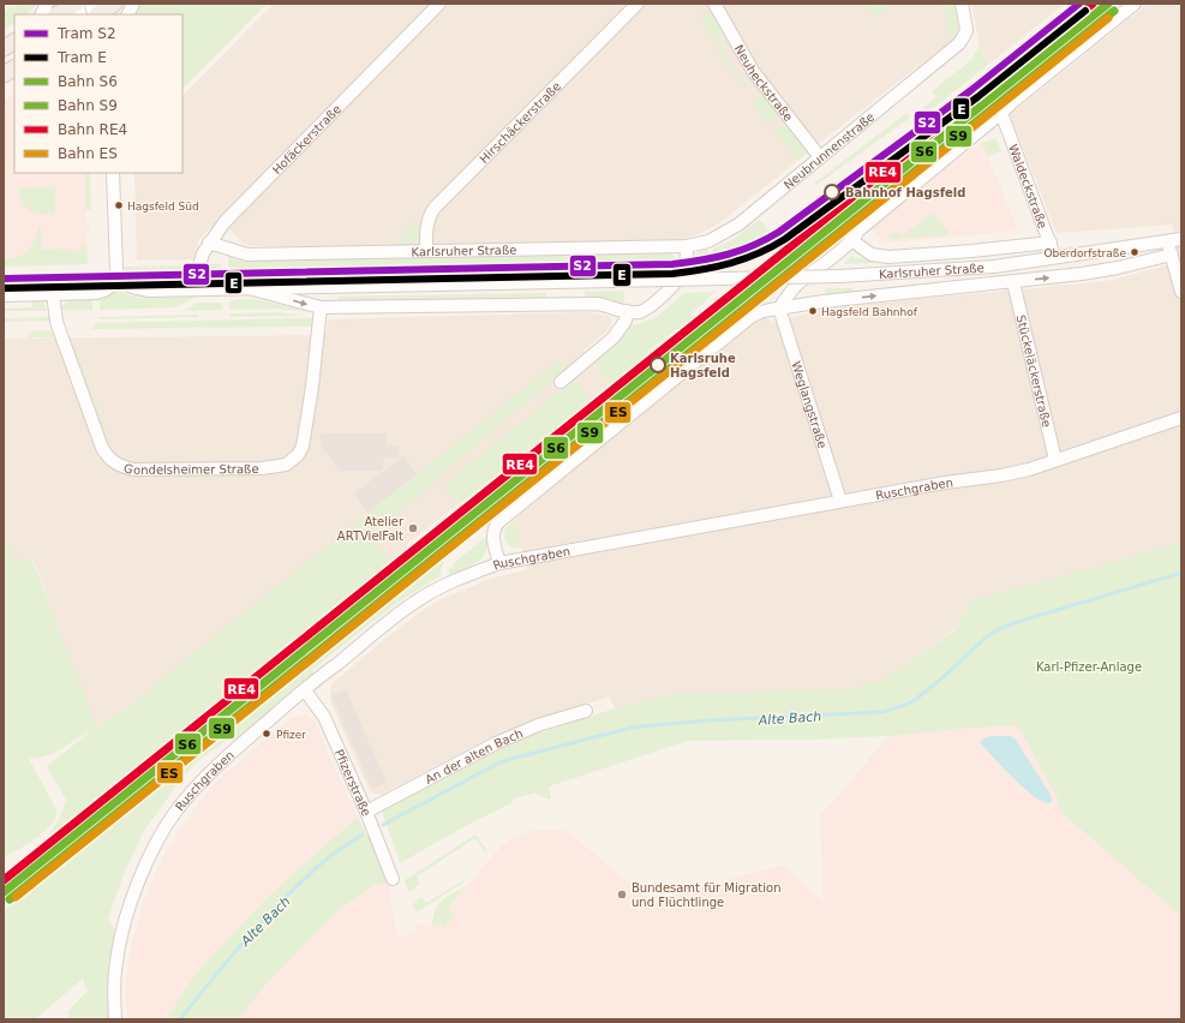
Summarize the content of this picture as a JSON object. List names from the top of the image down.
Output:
{
  "streets": {
    "street": [
      "Neuheckstraße",
      "Hirschäckerstraße",
      "Hofäckerstraße",
      "Neubrunnenstraße",
      "Waldeckstraße",
      "Karlsruher Straße",
      "Stückeläckerstraße",
      "Weglangstraße",
      "Gondelsheimer Straße",
      "Ruschgraben",
      "An der alten Bach",
      "Pfizerstraße"
    ]
  },
  "crossings": [
    ["Neuheckstraße", "Neubrunnenstraße"],
    ["Hirschäckerstraße", "Karlsruher Straße"],
    ["Hofäckerstraße", "Karlsruher Straße"],
    ["Neubrunnenstraße", "Karlsruher Straße"],
    ["Waldeckstraße", "Karlsruher Straße"],
    ["Karlsruher Straße", "Stückeläckerstraße"],
    ["Karlsruher Straße", "Weglangstraße"],
    ["Karlsruher Straße", "Gondelsheimer Straße"],
    ["Karlsruher Straße", "Ruschgraben"],
    ["Stückeläckerstraße", "Ruschgraben"],
    ["Weglangstraße", "Ruschgraben"],
    ["Ruschgraben", "Pfizerstraße"],
    ["An der alten Bach", "Pfizerstraße"]
  ],
  "water": ["Alte Bach"],
  "parks": ["Karl-Pfizer-Anlage"],
  "places": [
    "Bahnhof Hagsfeld",
    "Hagsfeld Süd",
    "Oberdorfstraße",
    "Hagsfeld Bahnhof",
    "Karlsruhe Hagsfeld",
    "Atelier ARTVielFalt",
    "Pfizer",
    "Bundesamt für Migration und Flüchtlinge"
  ],
  "lines": [
    "tram line S2",
    "rail line S6",
    "rail line RE4",
    "tram line E",
    "rail line S9",
    "rail line ES"
  ],
  "legend": [
    "Tram S2",
    "Tram E",
    "Bahn S6",
    "Bahn S9",
    "Bahn RE4",
    "Bahn ES"
  ]
}
